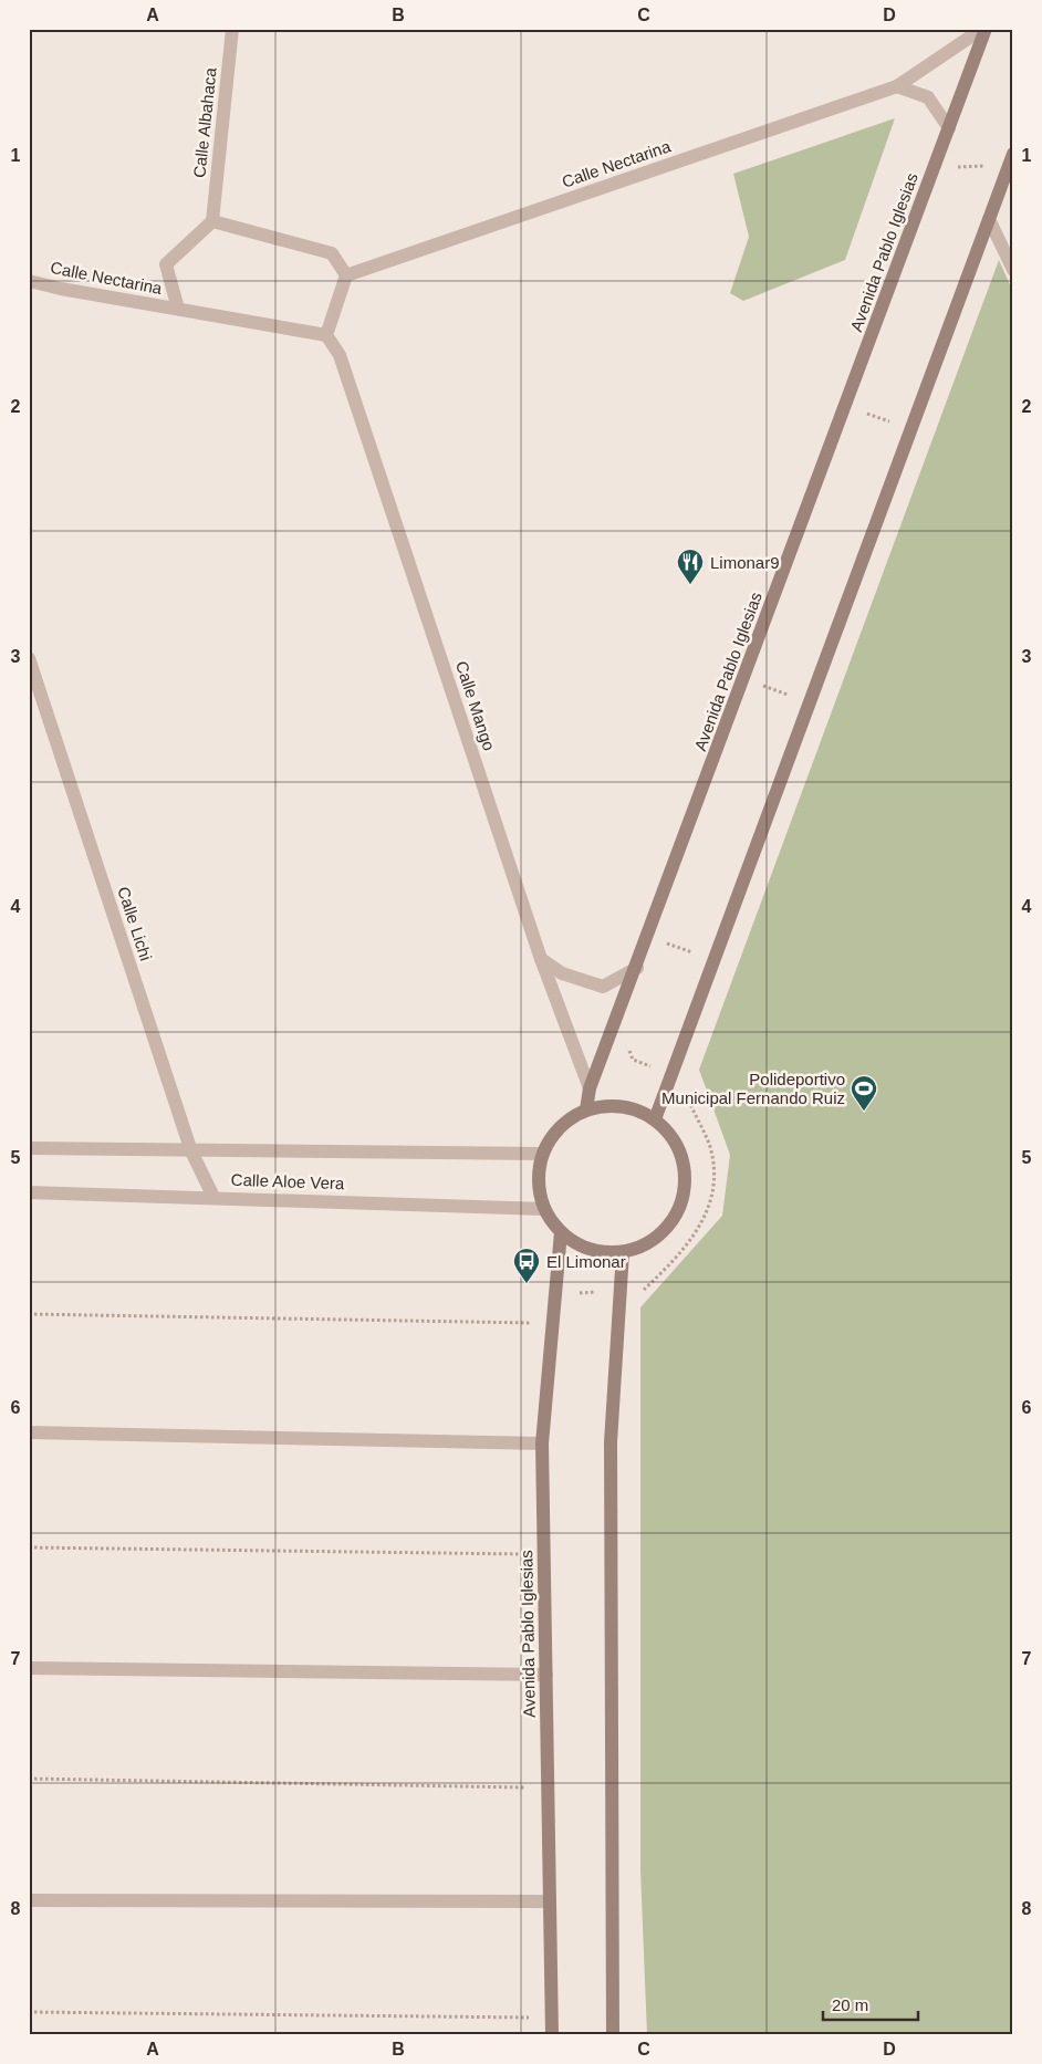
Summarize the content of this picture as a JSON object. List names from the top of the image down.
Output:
{
  "streets": {
    "street": [
      "Calle Albahaca",
      "Calle Nectarina",
      "Avenida Pablo Iglesias",
      "Calle Mango",
      "Calle Lichi",
      "Calle Aloe Vera"
    ]
  },
  "crossings": [
    ["Calle Nectarina", "Avenida Pablo Iglesias"],
    ["Calle Nectarina", "Calle Mango"],
    ["Avenida Pablo Iglesias", "Calle Mango"],
    ["Avenida Pablo Iglesias", "Calle Aloe Vera"],
    ["Calle Lichi", "Calle Aloe Vera"]
  ],
  "places": {
    "restaurant": ["Limonar9"],
    "sports": ["Polideportivo Municipal Fernando Ruiz"],
    "bus stop": ["El Limonar"]
  },
  "scale_bar": "20 m",
  "grid": {
    "columns": [
      "A",
      "B",
      "C",
      "D"
    ],
    "rows": [
      "1",
      "2",
      "3",
      "4",
      "5",
      "6",
      "7",
      "8"
    ]
  }
}
